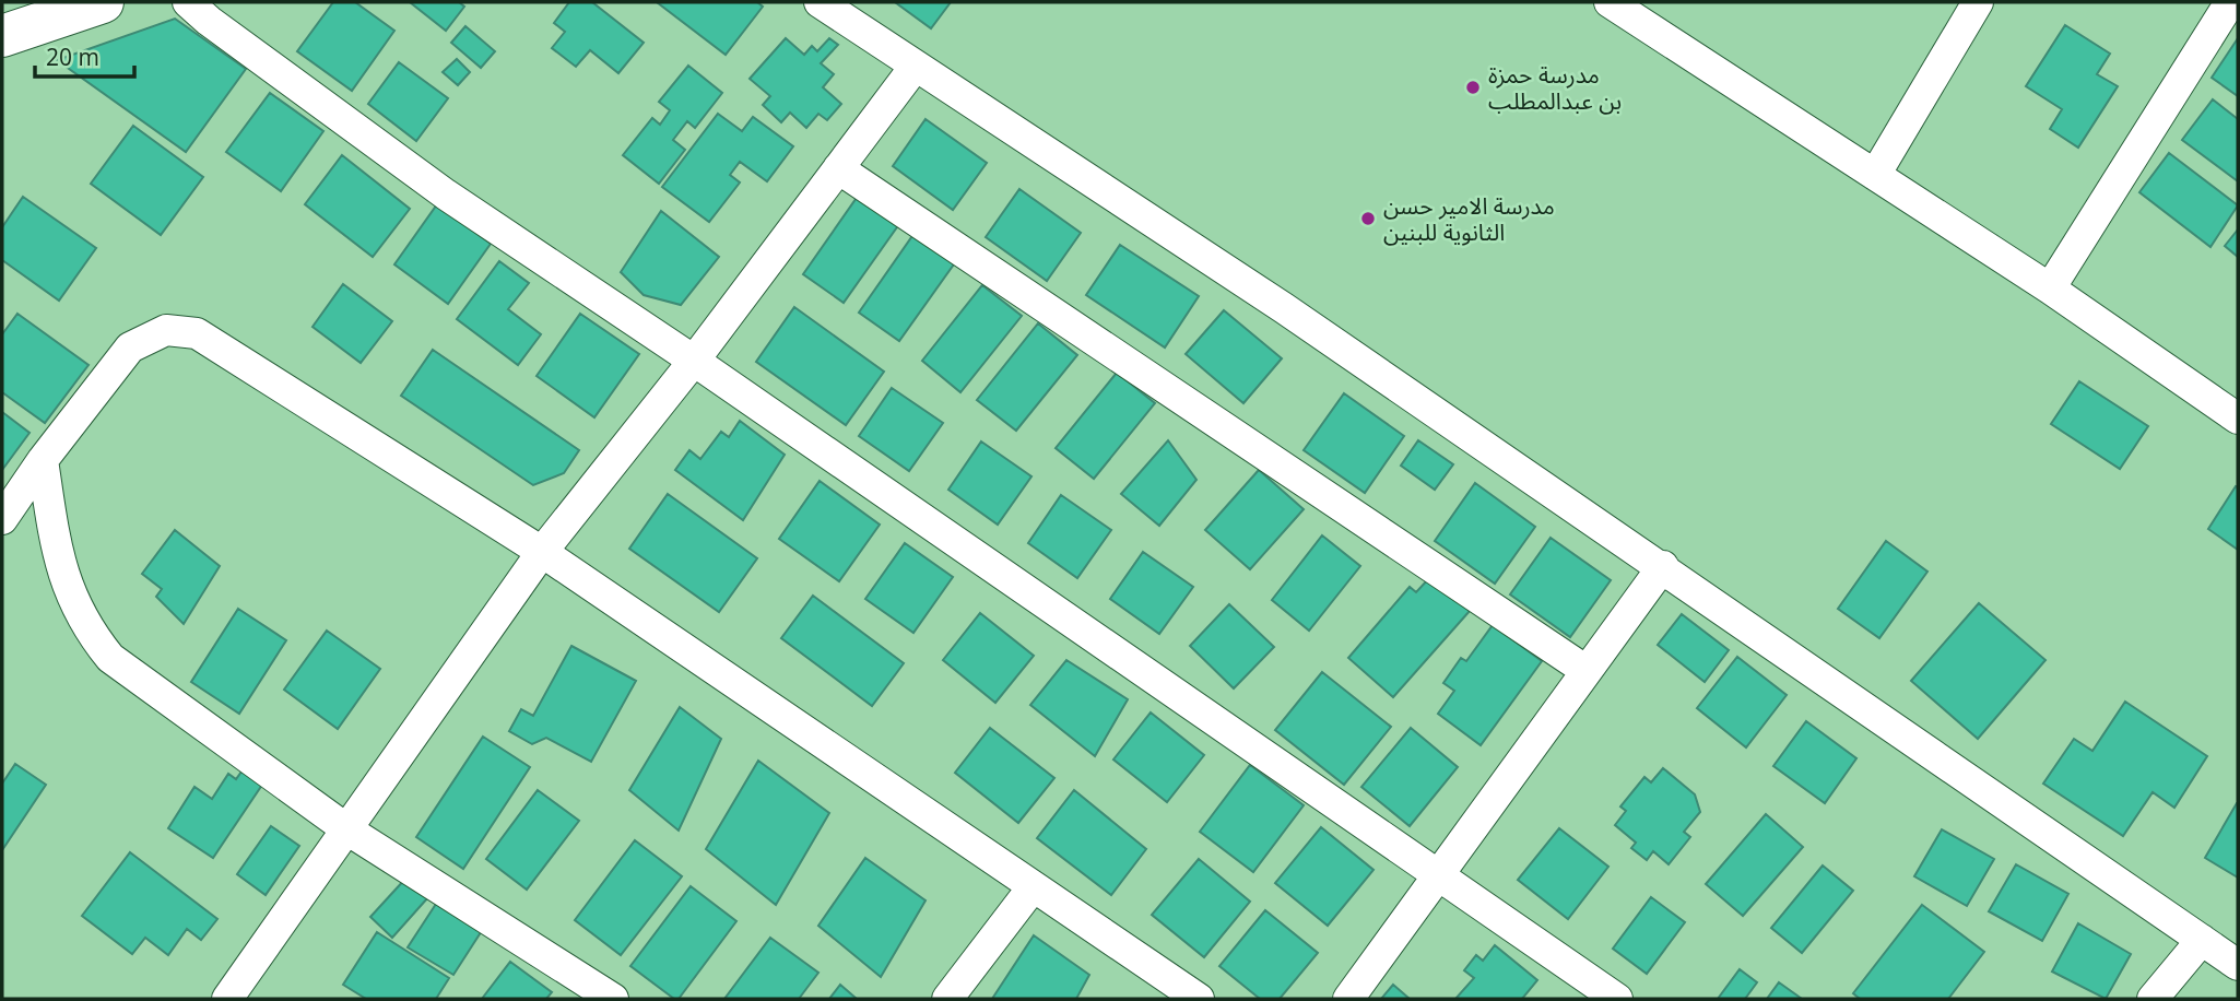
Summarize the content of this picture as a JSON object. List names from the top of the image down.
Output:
{
  "places": ["مدرسة حمزة بن عبدالمطلب", "مدرسة الامير حسن الثانوية للبنين"],
  "scale_bar": "20 m"
}
